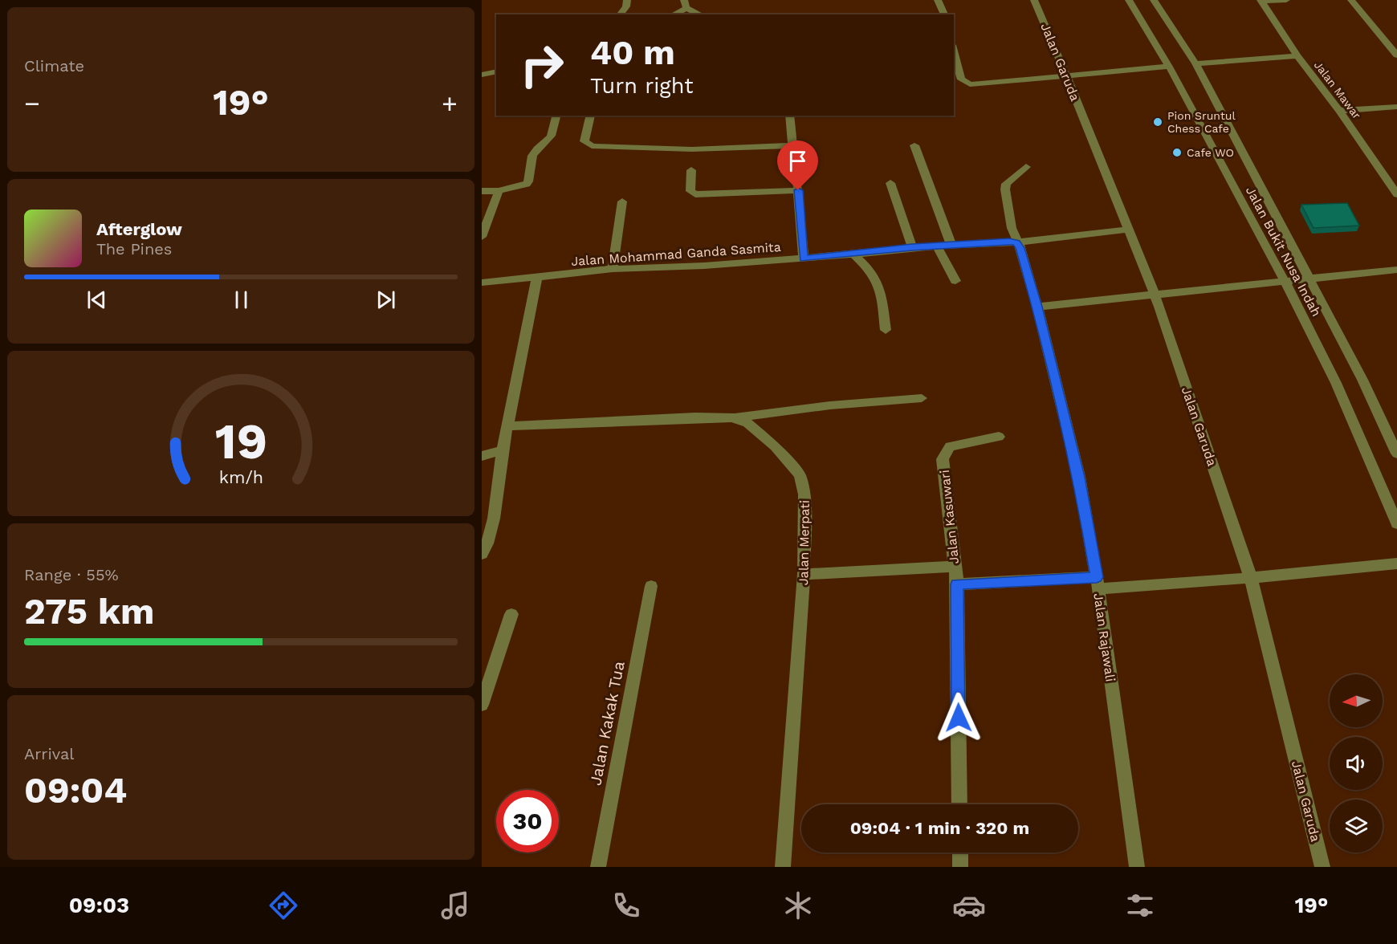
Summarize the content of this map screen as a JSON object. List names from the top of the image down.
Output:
{
  "streets": {
    "street": [
      "Jalan Garuda",
      "Jalan Mawar",
      "Jalan Bukit Nusa Indah",
      "Jalan Mohammad Ganda Sasmita",
      "Jalan Kasuwari",
      "Jalan Merpati",
      "Jalan Rajawali",
      "Jalan Kakak Tua"
    ]
  },
  "crossings": [
    ["Jalan Garuda", "Jalan Mohammad Ganda Sasmita"],
    ["Jalan Mohammad Ganda Sasmita", "Jalan Rajawali"]
  ],
  "places": ["Pion Sruntul Chess Cafe", "Cafe WO"],
  "north": "left",
  "page": {
    "tile": [
      "Climate",
      ["Range · 55%", "275 km"],
      ["Arrival", "09:04"]
    ],
    "turn": ["40 m", "Turn right"],
    "heat": ["−", "19°", "+"],
    "song": ["Afterglow", "The Pines"],
    "limit": "30",
    "trip": "09:04 · 1 min · 320 m",
    "tabs": ["09:03", "19°"],
    "gauge": ["19", "km/h"]
  }
}
